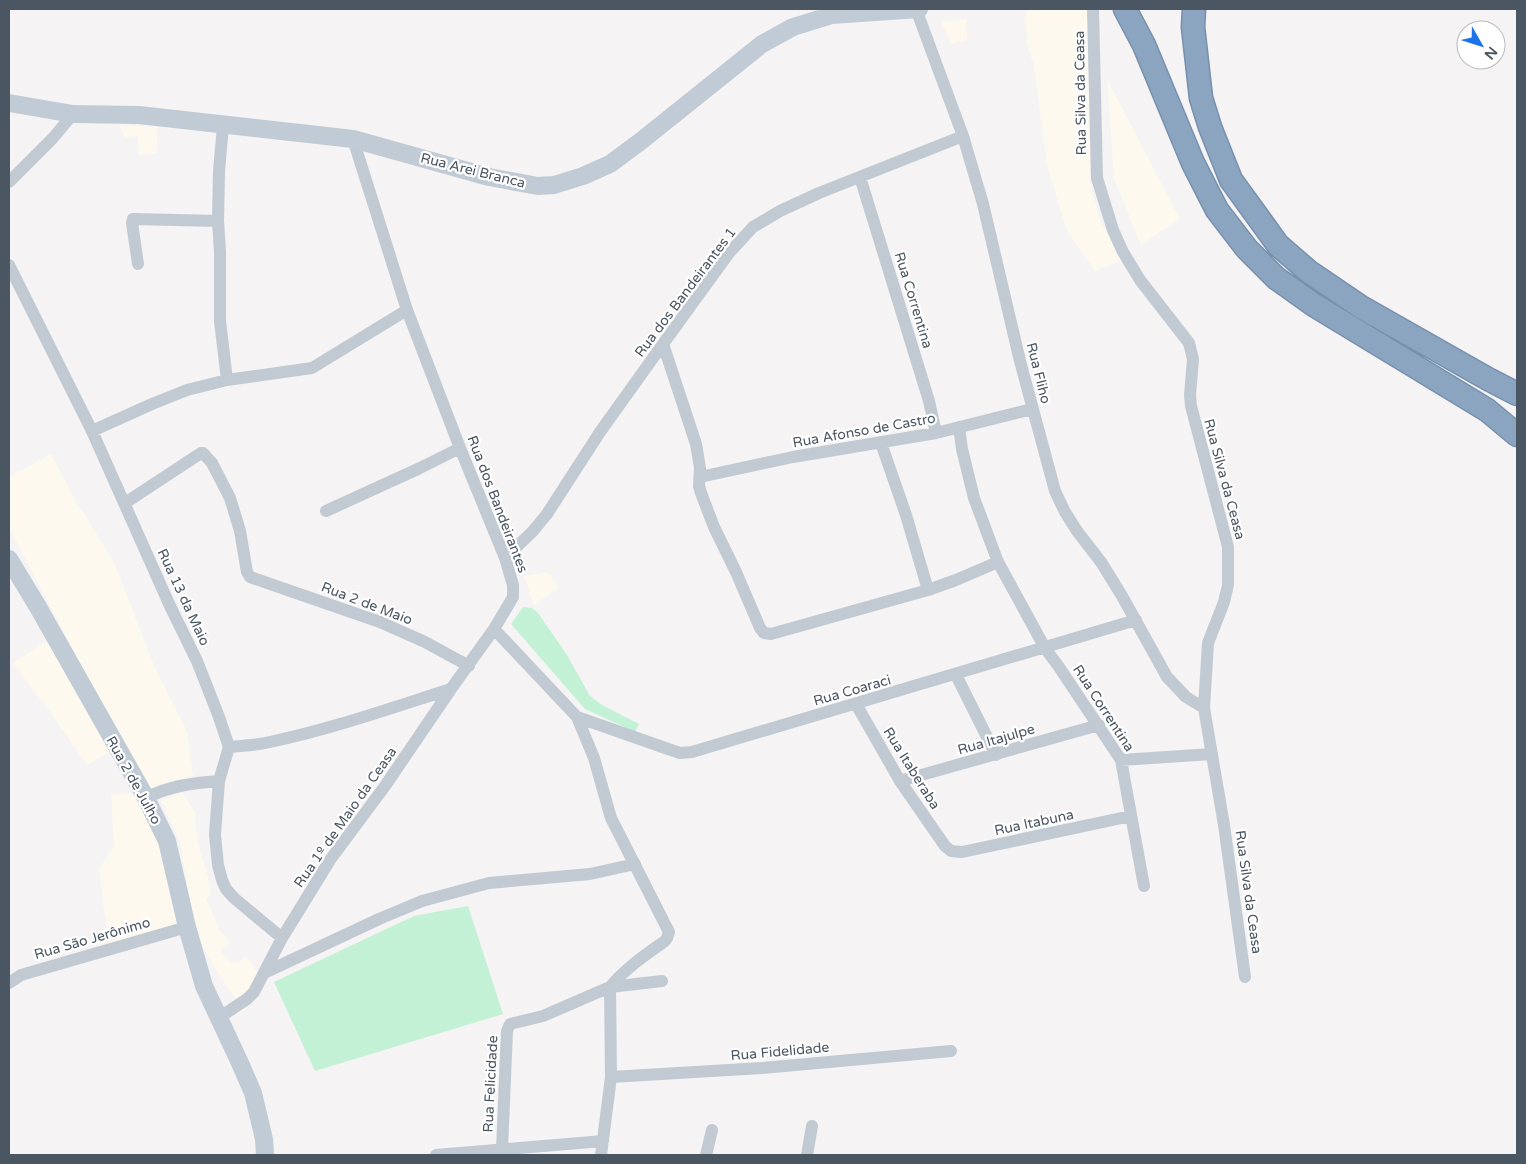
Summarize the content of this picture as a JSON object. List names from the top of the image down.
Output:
{
  "streets": {
    "main road": ["Rua Arei Branca", "Rua 2 de Julho"],
    "street": [
      "Rua Silva da Ceasa",
      "Rua dos Bandeirantes 1",
      "Rua Correntina",
      "Rua Fliho",
      "Rua Afonso de Castro",
      "Rua dos Bandeirantes",
      "Rua 13 da Maio",
      "Rua 2 de Maio",
      "Rua Coaraci",
      "Rua Itajulpe",
      "Rua Itaberaba",
      "Rua 1º de Maio da Ceasa",
      "Rua Itabuna",
      "Rua São Jerônimo",
      "Rua Fidelidade",
      "Rua Felicidade"
    ]
  },
  "crossings": [
    ["Rua Silva da Ceasa", "Rua Fliho"],
    ["Rua Arei Branca", "Rua Fliho"],
    ["Rua Arei Branca", "Rua dos Bandeirantes"],
    ["Rua dos Bandeirantes 1", "Rua Correntina"],
    ["Rua dos Bandeirantes 1", "Rua Fliho"],
    ["Rua dos Bandeirantes 1", "Rua dos Bandeirantes"],
    ["Rua Correntina", "Rua Afonso de Castro"],
    ["Rua Correntina", "Rua Coaraci"],
    ["Rua Correntina", "Rua Itajulpe"],
    ["Rua Correntina", "Rua Itabuna"],
    ["Rua Fliho", "Rua Afonso de Castro"],
    ["Rua Fliho", "Rua Coaraci"],
    ["Rua dos Bandeirantes", "Rua 1º de Maio da Ceasa"],
    ["Rua 13 da Maio", "Rua 2 de Maio"],
    ["Rua 2 de Maio", "Rua 1º de Maio da Ceasa"],
    ["Rua Coaraci", "Rua Itaberaba"],
    ["Rua Itajulpe", "Rua Itaberaba"],
    ["Rua Itaberaba", "Rua Itabuna"],
    ["Rua 2 de Julho", "Rua 1º de Maio da Ceasa"],
    ["Rua 2 de Julho", "Rua São Jerônimo"]
  ],
  "north": "bottom right"
}
